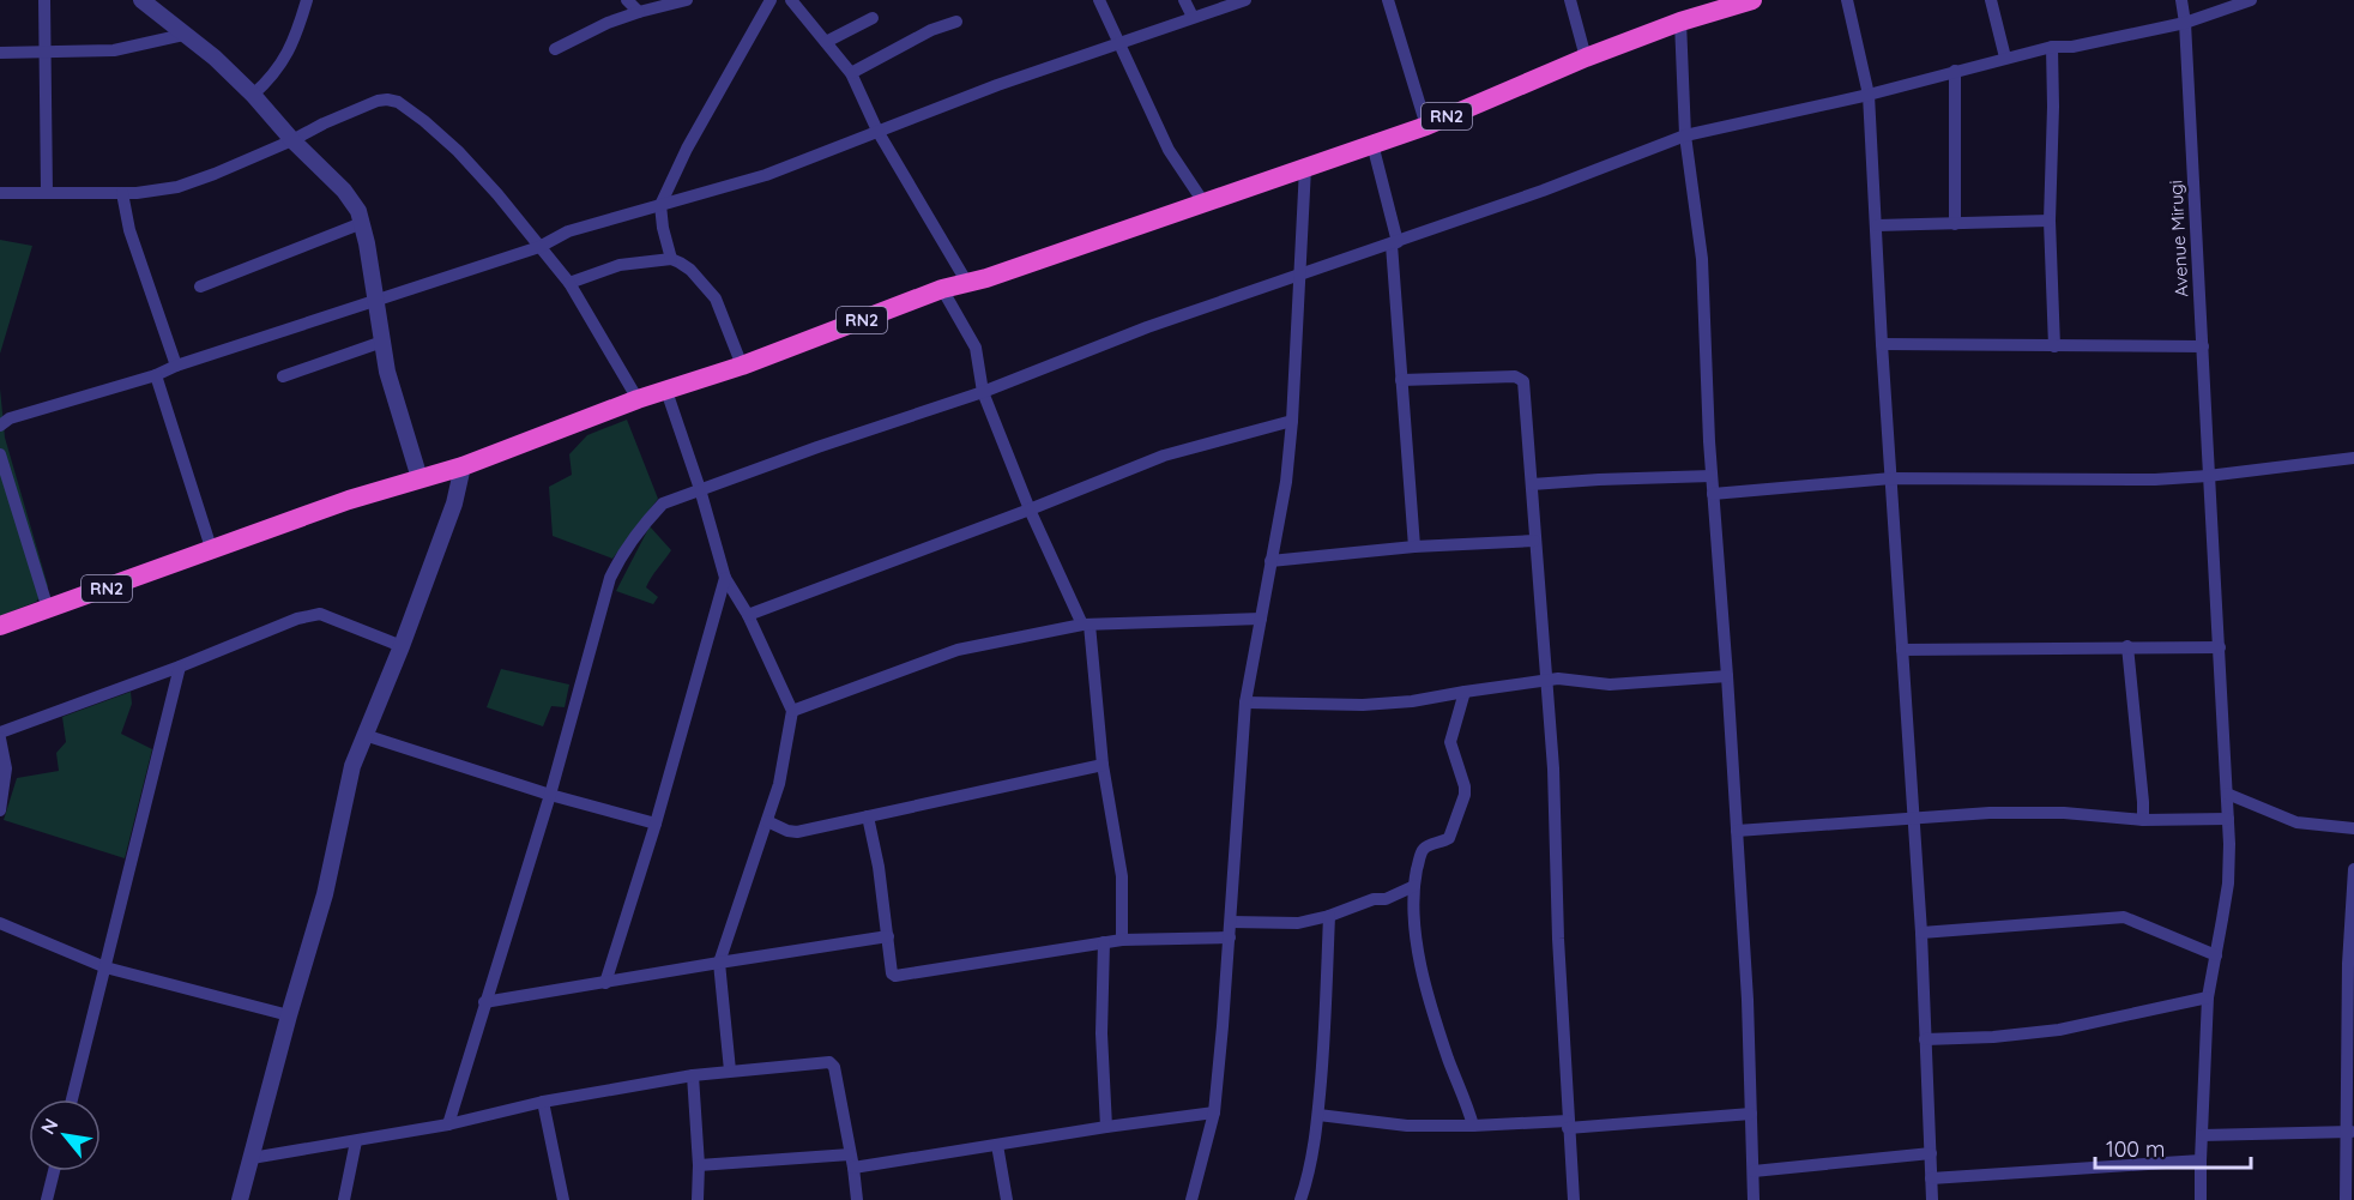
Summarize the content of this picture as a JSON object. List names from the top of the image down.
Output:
{
  "streets": {
    "highway": ["RN2"],
    "street": ["Avenue Mirugi"]
  },
  "scale_bar": "100 m",
  "north": "top left"
}
